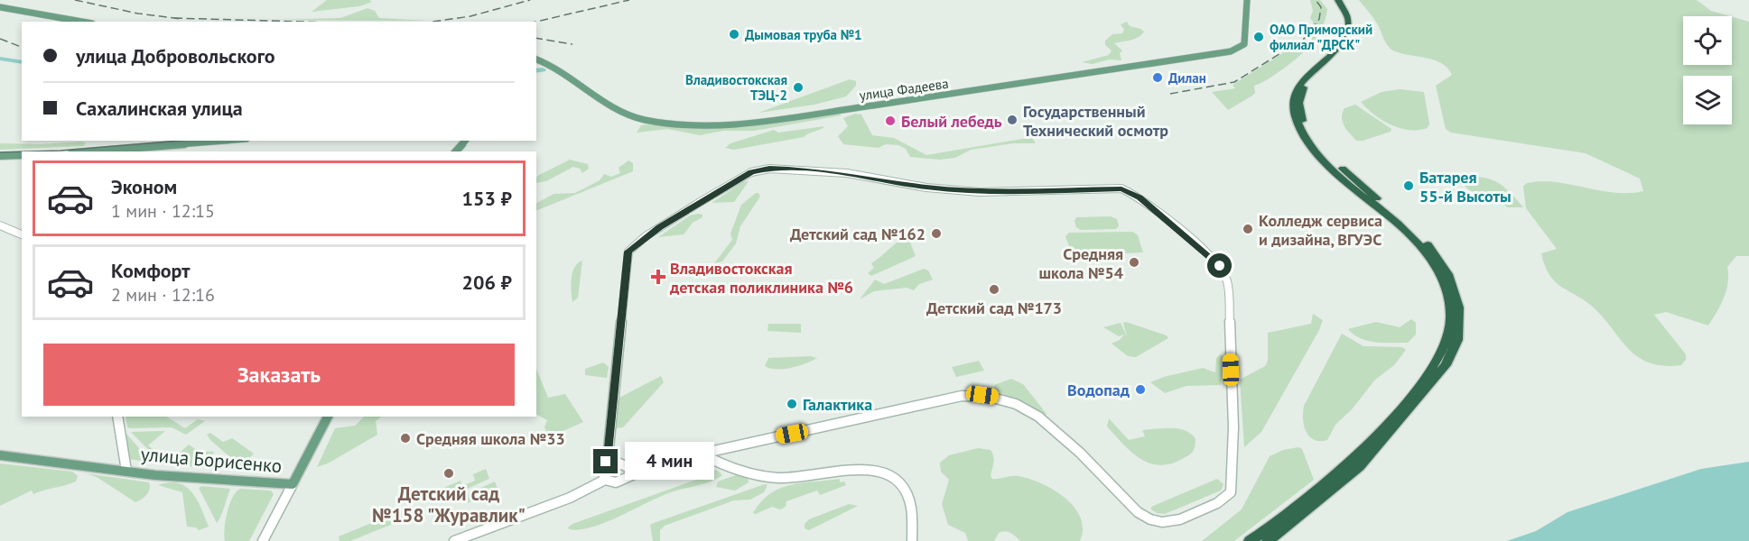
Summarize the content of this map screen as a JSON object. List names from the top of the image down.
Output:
{
  "streets": {
    "main road": ["улица Фадеева", "улица Борисенко"]
  },
  "places": {
    "other": [
      "Дымовая труба №1",
      "ОАО Приморский филиал \"ДРСК\"",
      "Дилан",
      "Владивостокская ТЭЦ-2",
      "Государственный Технический осмотр",
      "Белый лебедь",
      "Батарея 55-й Высоты",
      "Колледж сервиса и дизайна, ВГУЭС",
      "Детский сад №162",
      "Средняя школа №54",
      "Детский сад №173",
      "Водопад",
      "Галактика",
      "Средняя школа №33",
      "Детский сад №158 \"Журавлик\""
    ],
    "health": ["Владивостокская детская поликлиника №6"]
  },
  "page": {
    "banner": ["улица Добровольского", "Сахалинская улица"],
    "list": [
      {
        "name": "Эконом",
        "note": "1 мин · 12:15",
        "value": "153 ₽"
      },
      {
        "name": "Комфорт",
        "note": "2 мин · 12:16",
        "value": "206 ₽"
      }
    ],
    "buttons": "Заказать",
    "bubble": "4 мин"
  }
}
